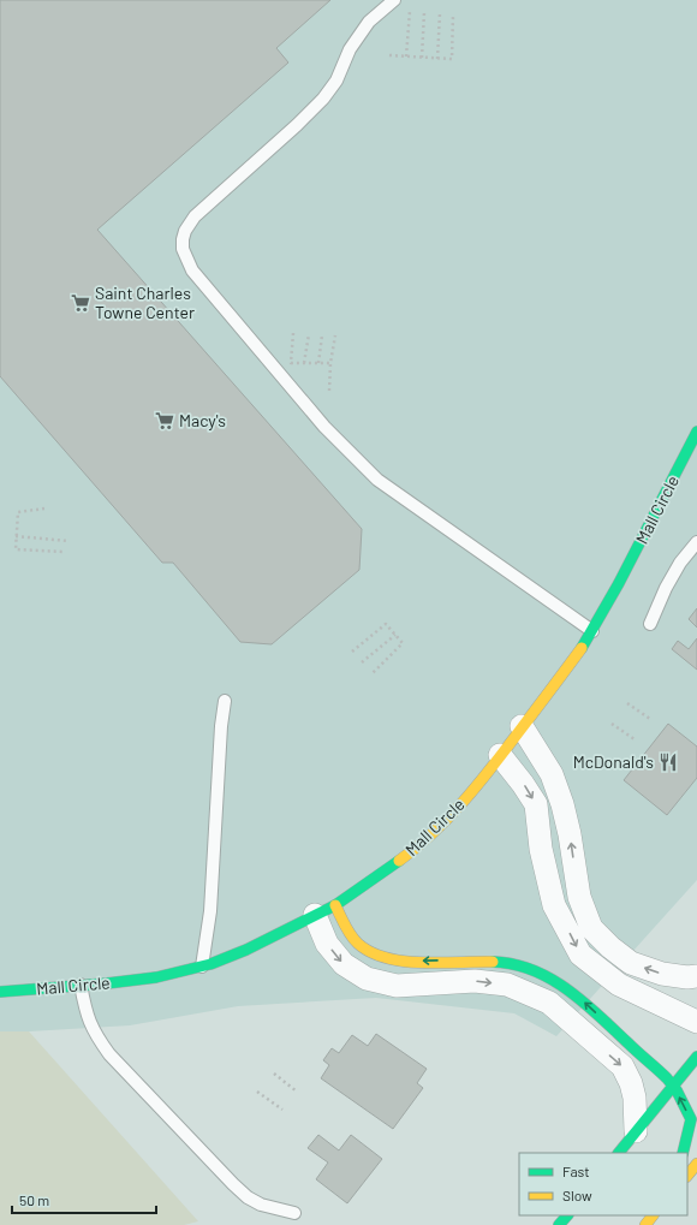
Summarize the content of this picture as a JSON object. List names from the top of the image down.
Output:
{
  "streets": {
    "main road": ["Mall Circle"]
  },
  "places": {
    "supermarket": ["Saint Charles Towne Center", "Macy's"],
    "restaurant": ["McDonald's"]
  },
  "legend": ["Fast", "Slow"],
  "scale_bar": "50 m"
}
